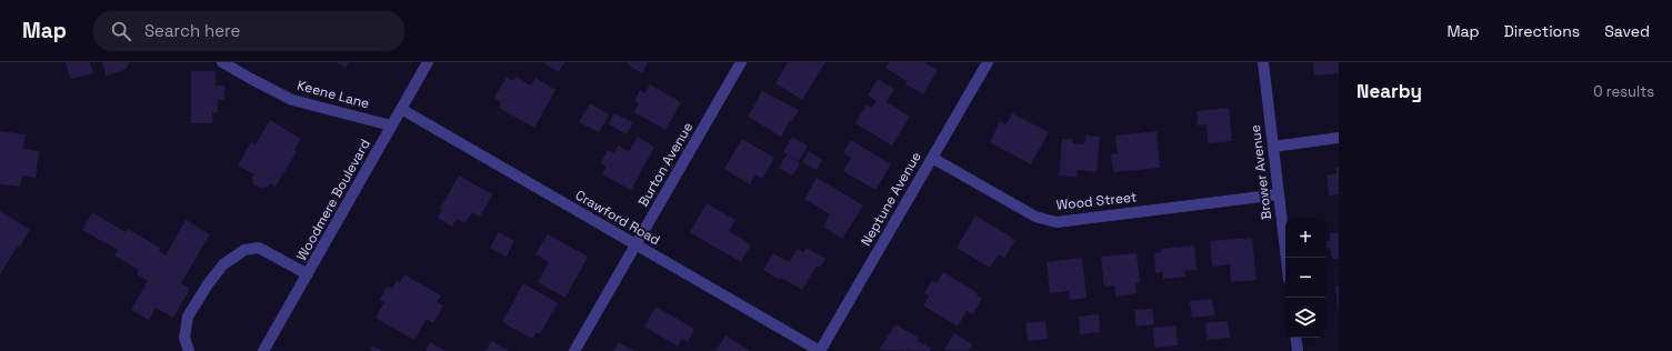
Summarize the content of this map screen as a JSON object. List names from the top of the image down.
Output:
{
  "streets": {
    "street": [
      "Keene Lane",
      "Burton Avenue",
      "Brower Avenue",
      "Neptune Avenue",
      "Woodmere Boulevard",
      "Wood Street",
      "Crawford Road"
    ]
  },
  "crossings": [
    ["Keene Lane", "Woodmere Boulevard"],
    ["Burton Avenue", "Crawford Road"],
    ["Brower Avenue", "Wood Street"],
    ["Neptune Avenue", "Wood Street"],
    ["Neptune Avenue", "Crawford Road"],
    ["Woodmere Boulevard", "Crawford Road"]
  ],
  "page": {
    "header": "Map",
    "search": "Search here",
    "nav": ["Map", "Directions", "Saved"],
    "heading": ["Nearby", "0 results"],
    "map_buttons": ["+", "−"]
  }
}
